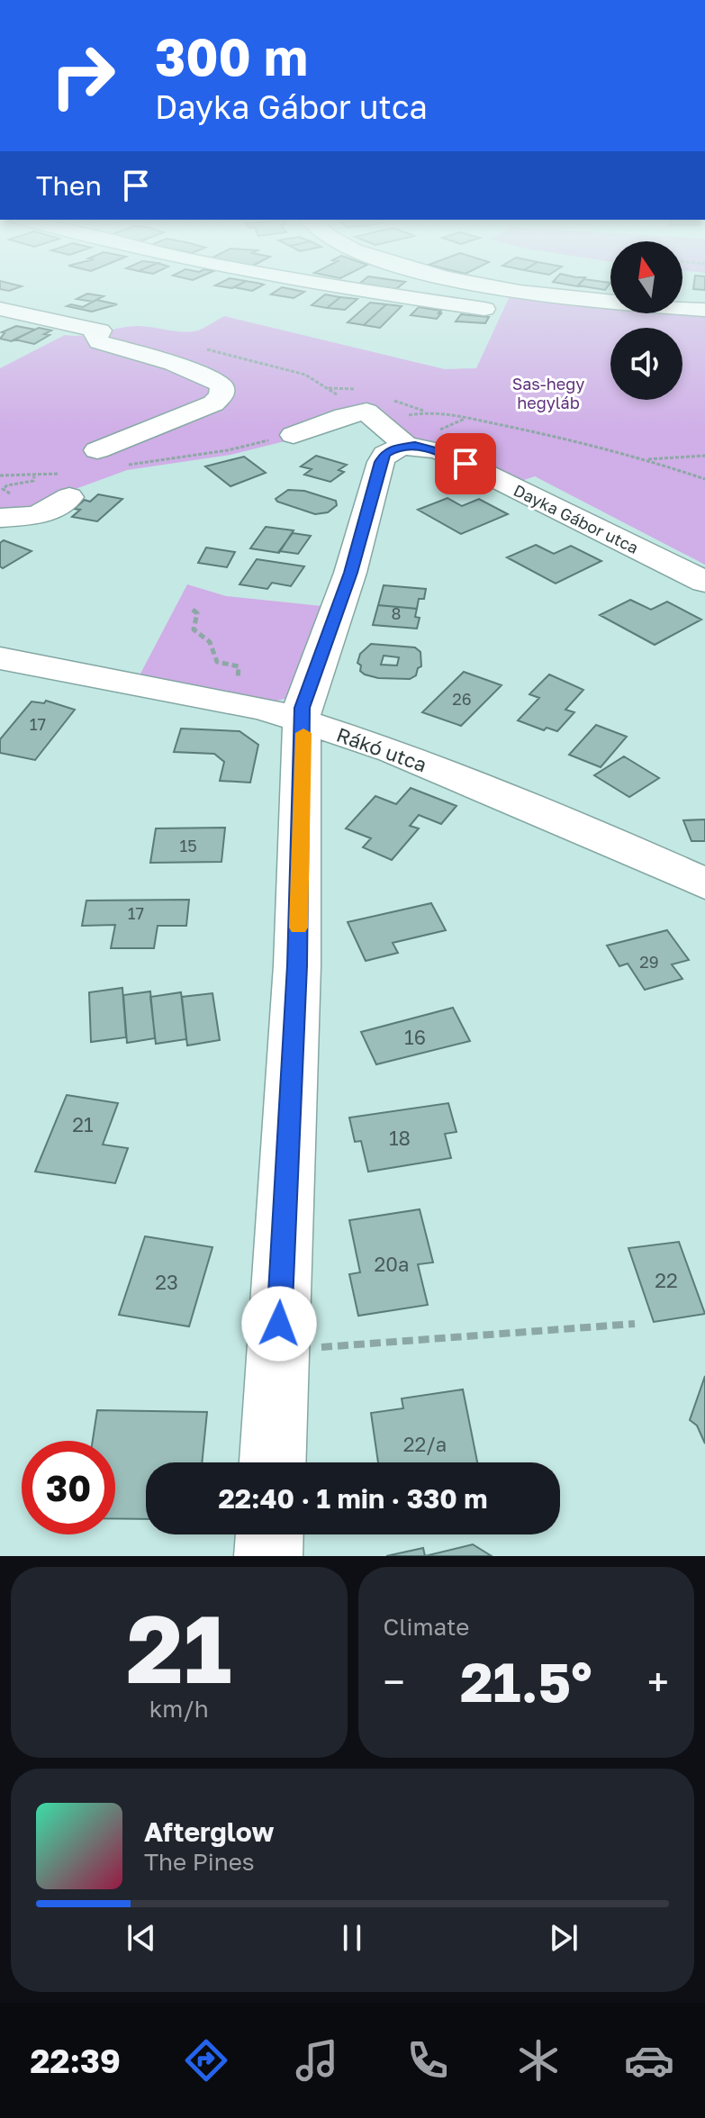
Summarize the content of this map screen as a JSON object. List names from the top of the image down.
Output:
{
  "streets": {
    "street": ["Dayka Gábor utca", "Rákó utca"]
  },
  "parks": ["Sas-hegy hegyláb"],
  "house_numbers": [
    "8",
    "26",
    "17",
    "15",
    "17",
    "29",
    "16",
    "21",
    "18",
    "20a",
    "22",
    "23",
    "22/a"
  ],
  "north": "top",
  "page": {
    "turn": ["300 m", "Dayka Gábor utca"],
    "then": "Then",
    "limit": "30",
    "trip": "22:40 · 1 min · 330 m",
    "tile": [
      ["21", "km/h"],
      "Climate"
    ],
    "heat": ["−", "21.5°", "+"],
    "song": ["Afterglow", "The Pines"],
    "tabs": "22:39"
  }
}
